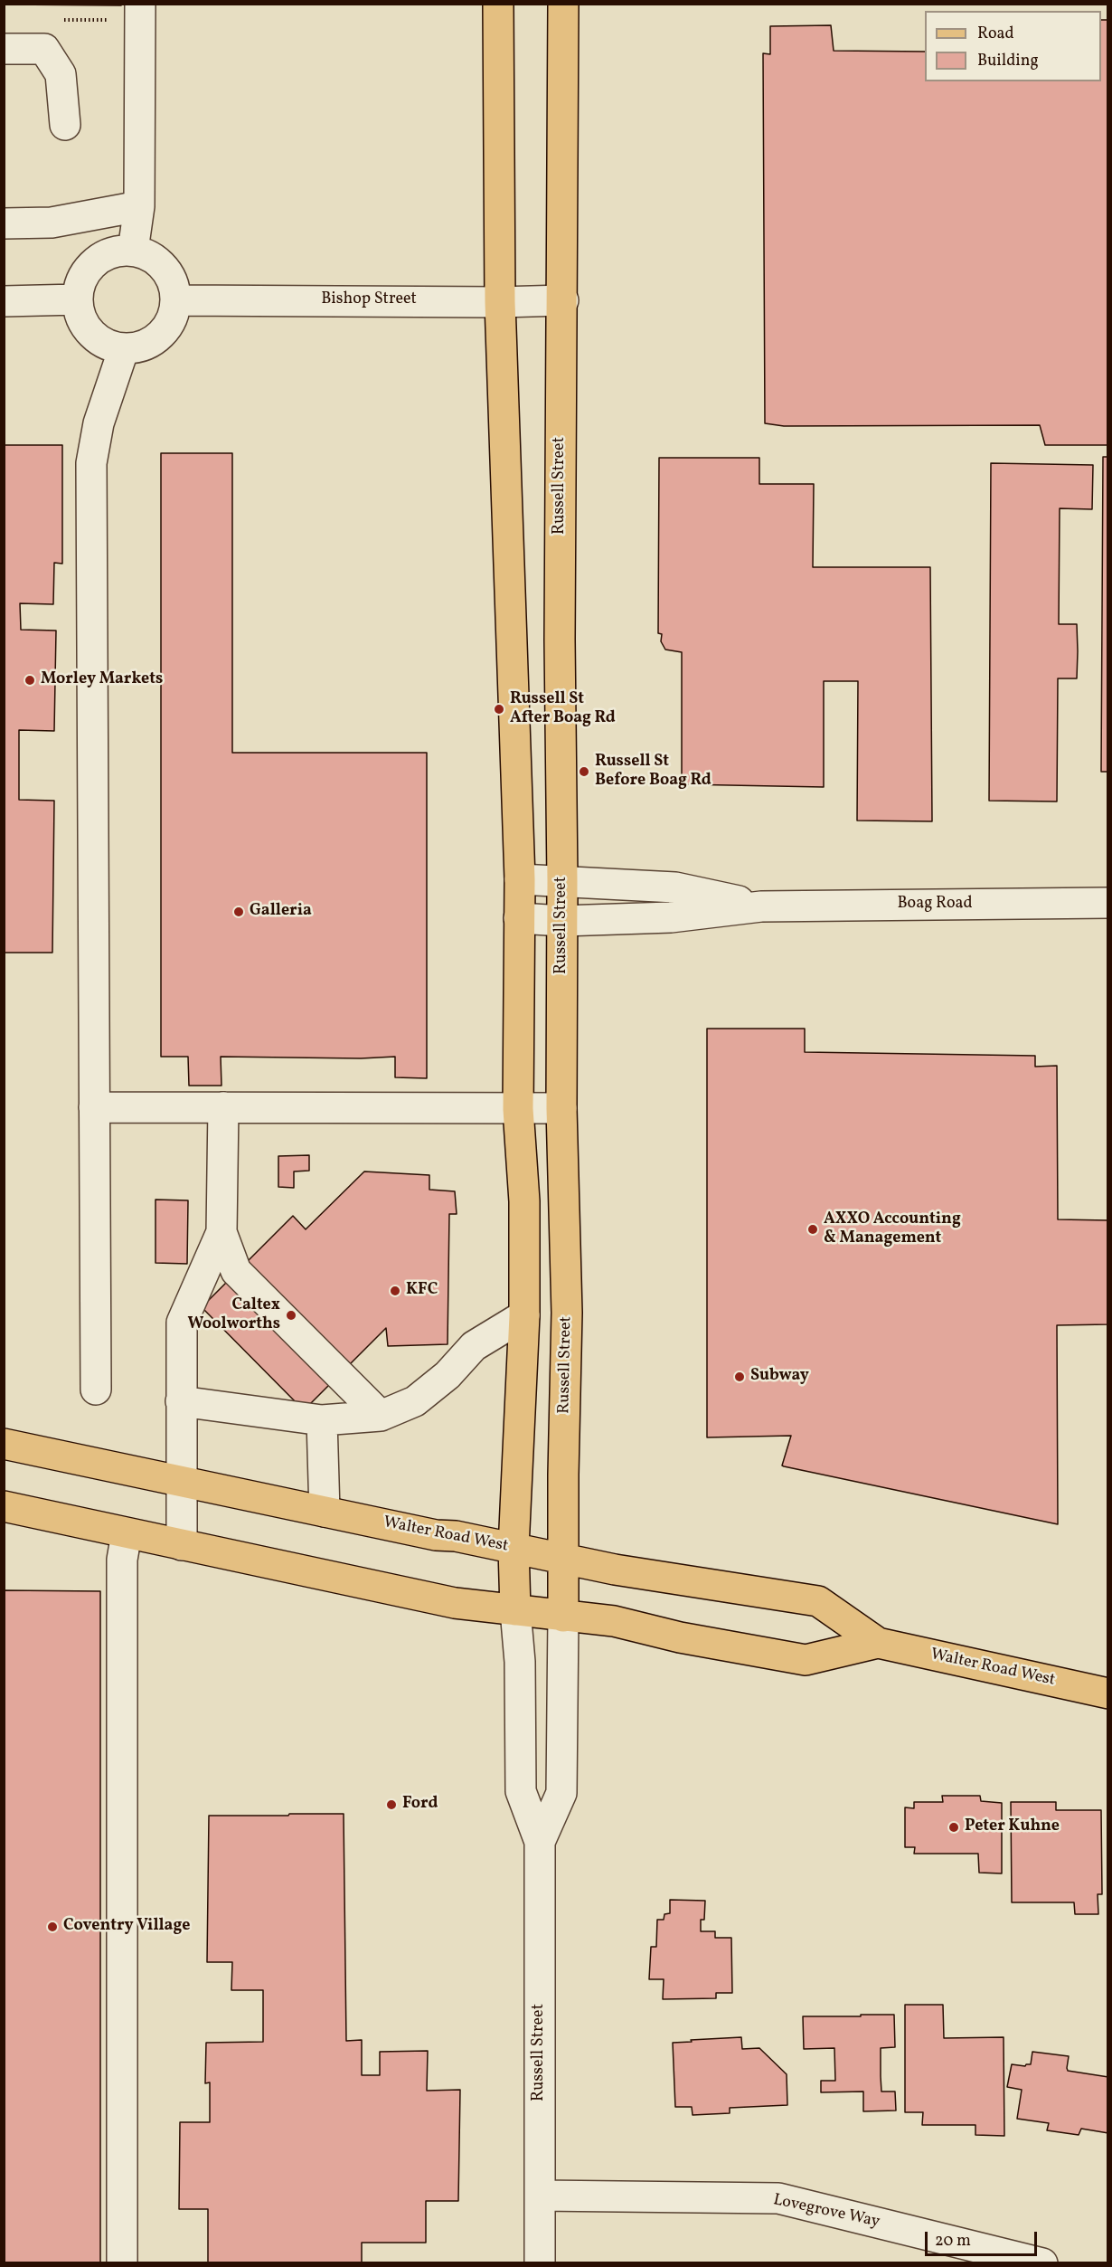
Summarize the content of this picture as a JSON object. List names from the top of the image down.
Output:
{
  "streets": {
    "main road": ["Russell Street", "Walter Road West"],
    "street": ["Bishop Street", "Boag Road", "Lovegrove Way"]
  },
  "crossings": [
    ["Bishop Street", "Russell Street"],
    ["Russell Street", "Boag Road"],
    ["Russell Street", "Walter Road West"],
    ["Russell Street", "Lovegrove Way"]
  ],
  "places": [
    "Morley Markets",
    "Russell St After Boag Rd",
    "Russell St Before Boag Rd",
    "Galleria",
    "AXXO Accounting & Management",
    "KFC",
    "Caltex Woolworths",
    "Subway",
    "Ford",
    "Peter Kuhne",
    "Coventry Village"
  ],
  "legend": ["Road", "Building"],
  "scale_bar": "20 m"
}
